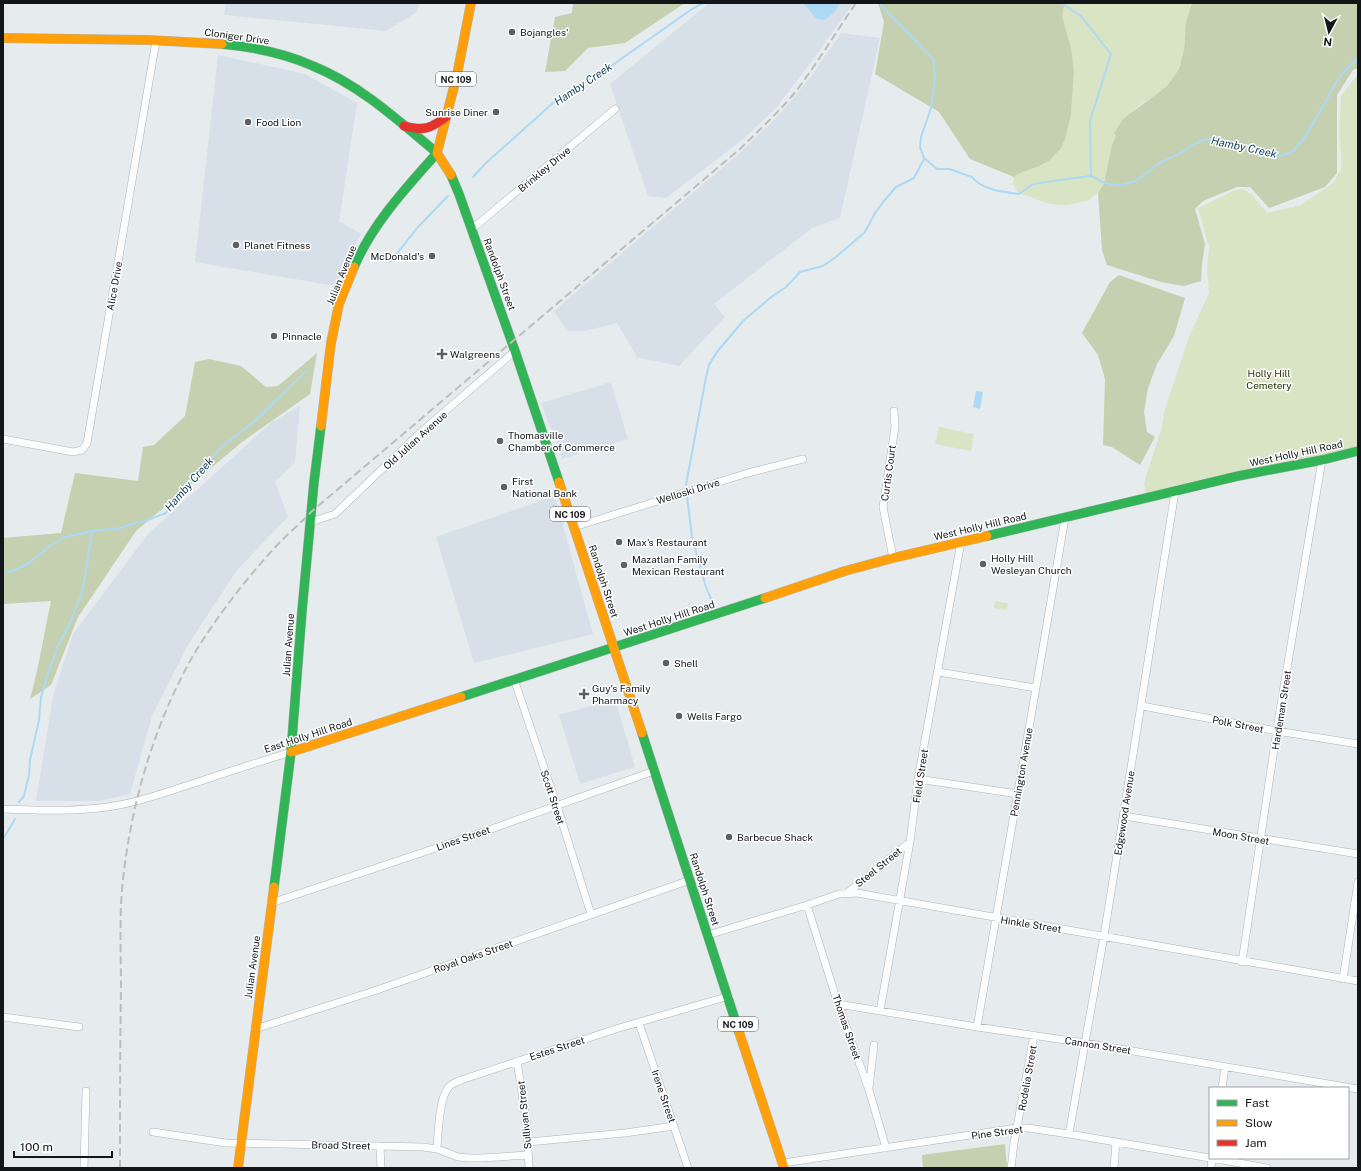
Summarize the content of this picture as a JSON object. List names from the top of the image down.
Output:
{
  "streets": {
    "street": [
      "Cloniger Drive",
      "NC 109",
      "Brinkley Drive",
      "Randolph Street",
      "Julian Avenue",
      "Alice Drive",
      "Old Julian Avenue",
      "West Holly Hill Road",
      "Curtis Court",
      "Welloski Drive",
      "Hardeman Street",
      "Polk Street",
      "East Holly Hill Road",
      "Pennington Avenue",
      "Field Street",
      "Scott Street",
      "Edgewood Avenue",
      "Moon Street",
      "Lines Street",
      "Steel Street",
      "Hinkle Street",
      "Royal Oaks Street",
      "Thomas Street",
      "Cannon Street",
      "Estes Street",
      "Rodelia Street",
      "Irene Street",
      "Sullivan Street",
      "Pine Street",
      "Broad Street"
    ]
  },
  "crossings": [
    ["Cloniger Drive", "NC 109"],
    ["Cloniger Drive", "Randolph Street"],
    ["Cloniger Drive", "Julian Avenue"],
    ["Cloniger Drive", "Alice Drive"],
    ["NC 109", "Randolph Street"],
    ["NC 109", "Julian Avenue"],
    ["Brinkley Drive", "Randolph Street"],
    ["Randolph Street", "Julian Avenue"],
    ["Randolph Street", "Old Julian Avenue"],
    ["Randolph Street", "West Holly Hill Road"],
    ["Randolph Street", "Welloski Drive"],
    ["Randolph Street", "East Holly Hill Road"],
    ["Randolph Street", "Lines Street"],
    ["Randolph Street", "Hinkle Street"],
    ["Randolph Street", "Royal Oaks Street"],
    ["Randolph Street", "Estes Street"],
    ["Randolph Street", "Pine Street"],
    ["Julian Avenue", "Old Julian Avenue"],
    ["Julian Avenue", "East Holly Hill Road"],
    ["Julian Avenue", "Lines Street"],
    ["Julian Avenue", "Royal Oaks Street"],
    ["Julian Avenue", "Broad Street"],
    ["West Holly Hill Road", "Curtis Court"],
    ["West Holly Hill Road", "Hardeman Street"],
    ["West Holly Hill Road", "East Holly Hill Road"],
    ["West Holly Hill Road", "Pennington Avenue"],
    ["West Holly Hill Road", "Field Street"],
    ["West Holly Hill Road", "Edgewood Avenue"],
    ["Hardeman Street", "Polk Street"],
    ["Hardeman Street", "Moon Street"],
    ["Hardeman Street", "Hinkle Street"],
    ["Polk Street", "Edgewood Avenue"],
    ["East Holly Hill Road", "Scott Street"],
    ["Pennington Avenue", "Hinkle Street"],
    ["Pennington Avenue", "Cannon Street"],
    ["Field Street", "Steel Street"],
    ["Field Street", "Hinkle Street"],
    ["Field Street", "Cannon Street"],
    ["Scott Street", "Lines Street"],
    ["Scott Street", "Royal Oaks Street"],
    ["Edgewood Avenue", "Moon Street"],
    ["Edgewood Avenue", "Hinkle Street"],
    ["Edgewood Avenue", "Cannon Street"],
    ["Edgewood Avenue", "Pine Street"],
    ["Steel Street", "Hinkle Street"],
    ["Hinkle Street", "Thomas Street"],
    ["Thomas Street", "Cannon Street"],
    ["Thomas Street", "Pine Street"],
    ["Cannon Street", "Rodelia Street"],
    ["Estes Street", "Irene Street"],
    ["Estes Street", "Sullivan Street"],
    ["Estes Street", "Broad Street"],
    ["Rodelia Street", "Pine Street"],
    ["Sullivan Street", "Broad Street"]
  ],
  "water": ["Hamby Creek"],
  "parks": ["Holly Hill Cemetery"],
  "places": {
    "other": [
      "Bojangles'",
      "Sunrise Diner",
      "Food Lion",
      "Planet Fitness",
      "McDonald's",
      "Pinnacle",
      "Thomasville Chamber of Commerce",
      "First National Bank",
      "Max's Restaurant",
      "Holly Hill Wesleyan Church",
      "Mazatlan Family Mexican Restaurant",
      "Shell",
      "Wells Fargo",
      "Barbecue Shack"
    ],
    "health": ["Walgreens", "Guy's Family Pharmacy"]
  },
  "legend": ["Fast", "Slow", "Jam"],
  "scale_bar": "100 m",
  "north": "bottom"
}
